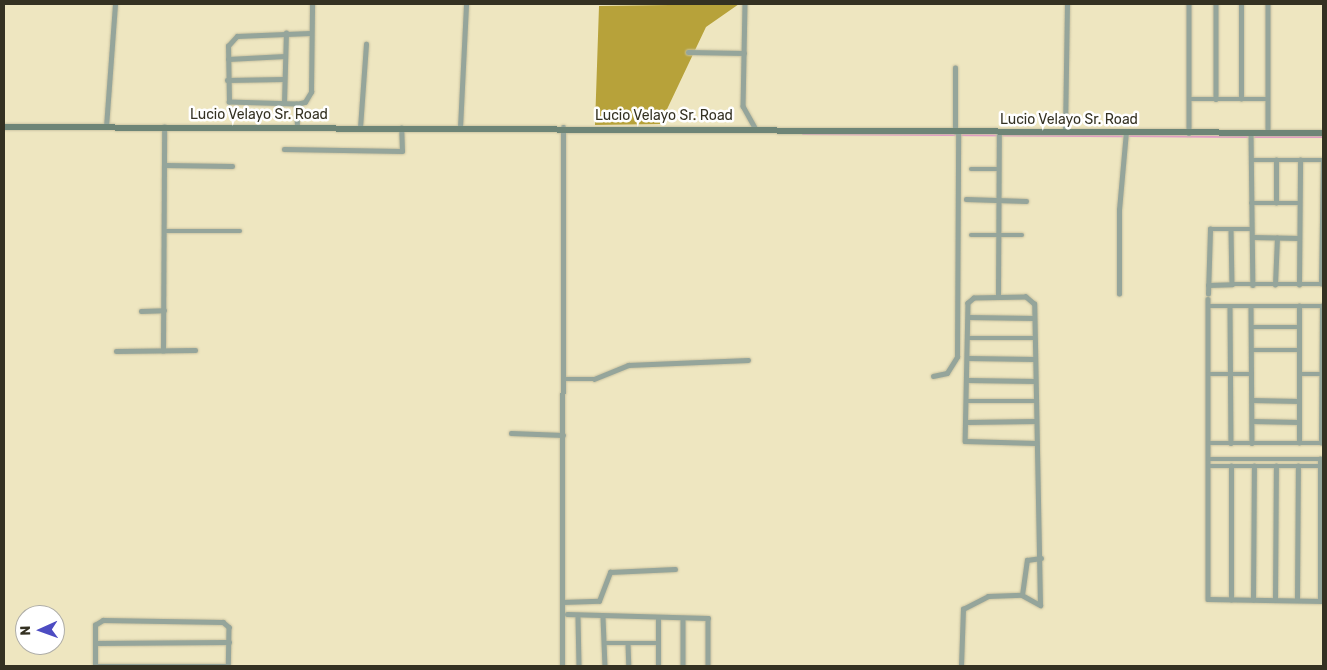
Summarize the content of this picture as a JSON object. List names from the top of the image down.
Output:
{
  "streets": {
    "main road": ["Lucio Velayo Sr. Road"]
  },
  "north": "left"
}
